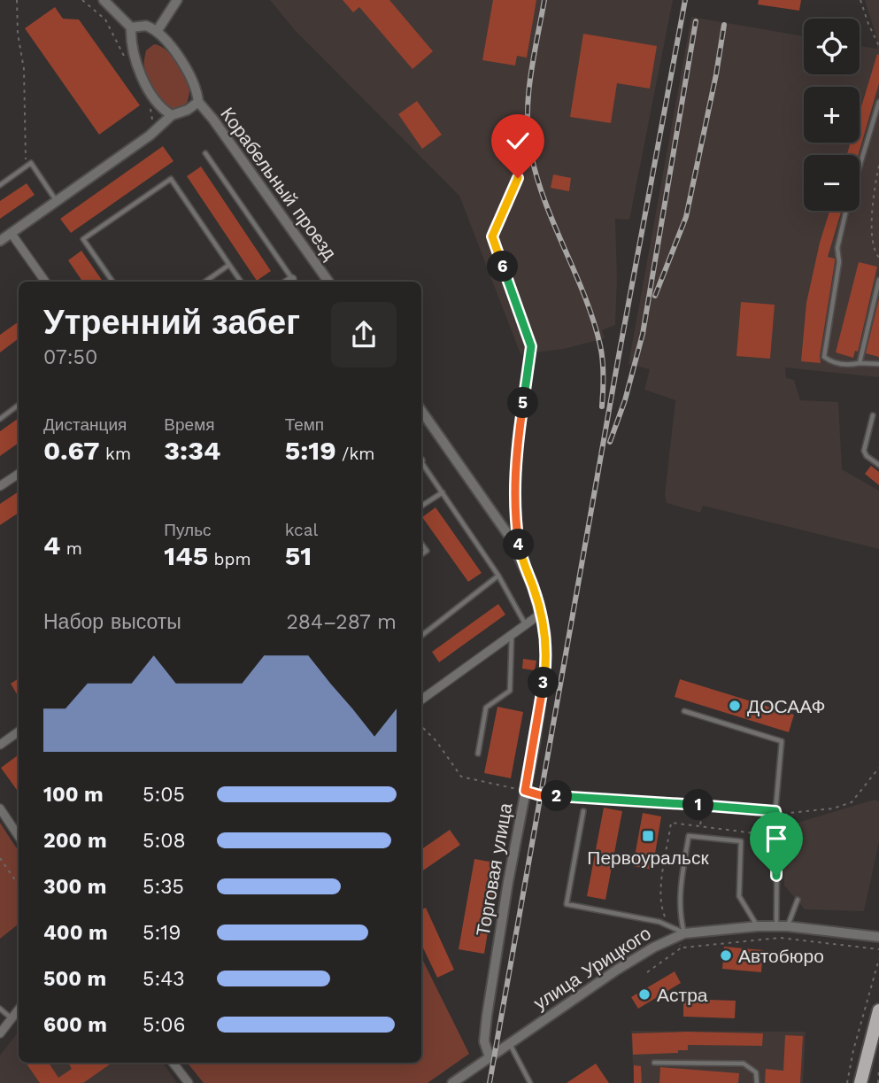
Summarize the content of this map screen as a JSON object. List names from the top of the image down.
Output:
{
  "streets": {
    "street": ["Корабельный проезд", "Торговая улица", "улица Урицкого"]
  },
  "crossings": [
    ["Торговая улица", "улица Урицкого"]
  ],
  "places": {
    "other": ["ДОСААФ", "Автобюро", "Астра"],
    "transit": ["Первоуральск"]
  },
  "page": {
    "map_buttons": ["+", "−"],
    "pins": [
      "6",
      "5",
      "4",
      "3",
      "2",
      "1"
    ],
    "heading": ["Утренний забег", "07:50"],
    "stats": [
      ["Дистанция", "0.67 km"],
      ["Время", "3:34"],
      ["Темп", "5:19 /km"],
      ["4 m"],
      ["Пульс", "145 bpm"],
      ["kcal", "51"]
    ],
    "chart": ["Набор высоты", "284–287 m"],
    "list": [
      {
        "name": "100 m",
        "note": "5:05"
      },
      {
        "name": "200 m",
        "note": "5:08"
      },
      {
        "name": "300 m",
        "note": "5:35"
      },
      {
        "name": "400 m",
        "note": "5:19"
      },
      {
        "name": "500 m",
        "note": "5:43"
      },
      {
        "name": "600 m",
        "note": "5:06"
      }
    ]
  }
}
